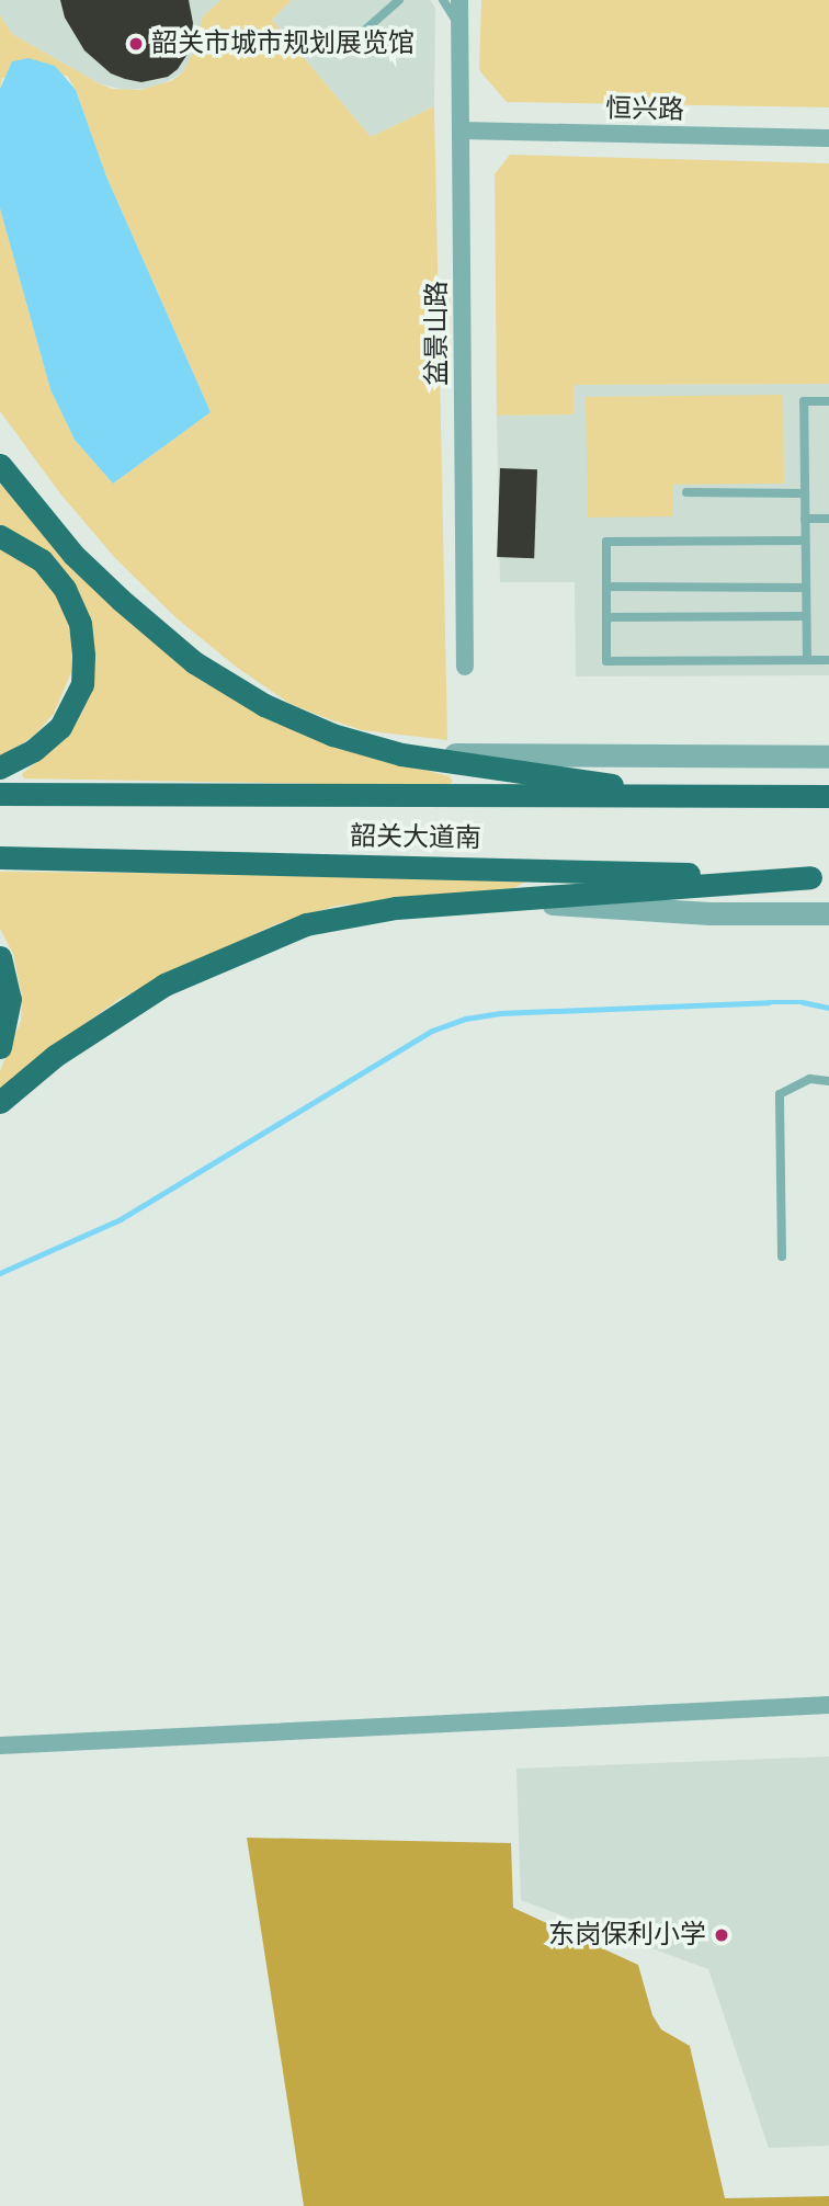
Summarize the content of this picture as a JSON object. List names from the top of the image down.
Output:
{
  "streets": {
    "highway": ["韶关大道南"],
    "street": ["恒兴路", "盆景山路"]
  },
  "crossings": [
    ["恒兴路", "盆景山路"]
  ],
  "places": ["韶关市城市规划展览馆", "东岗保利小学"]
}
